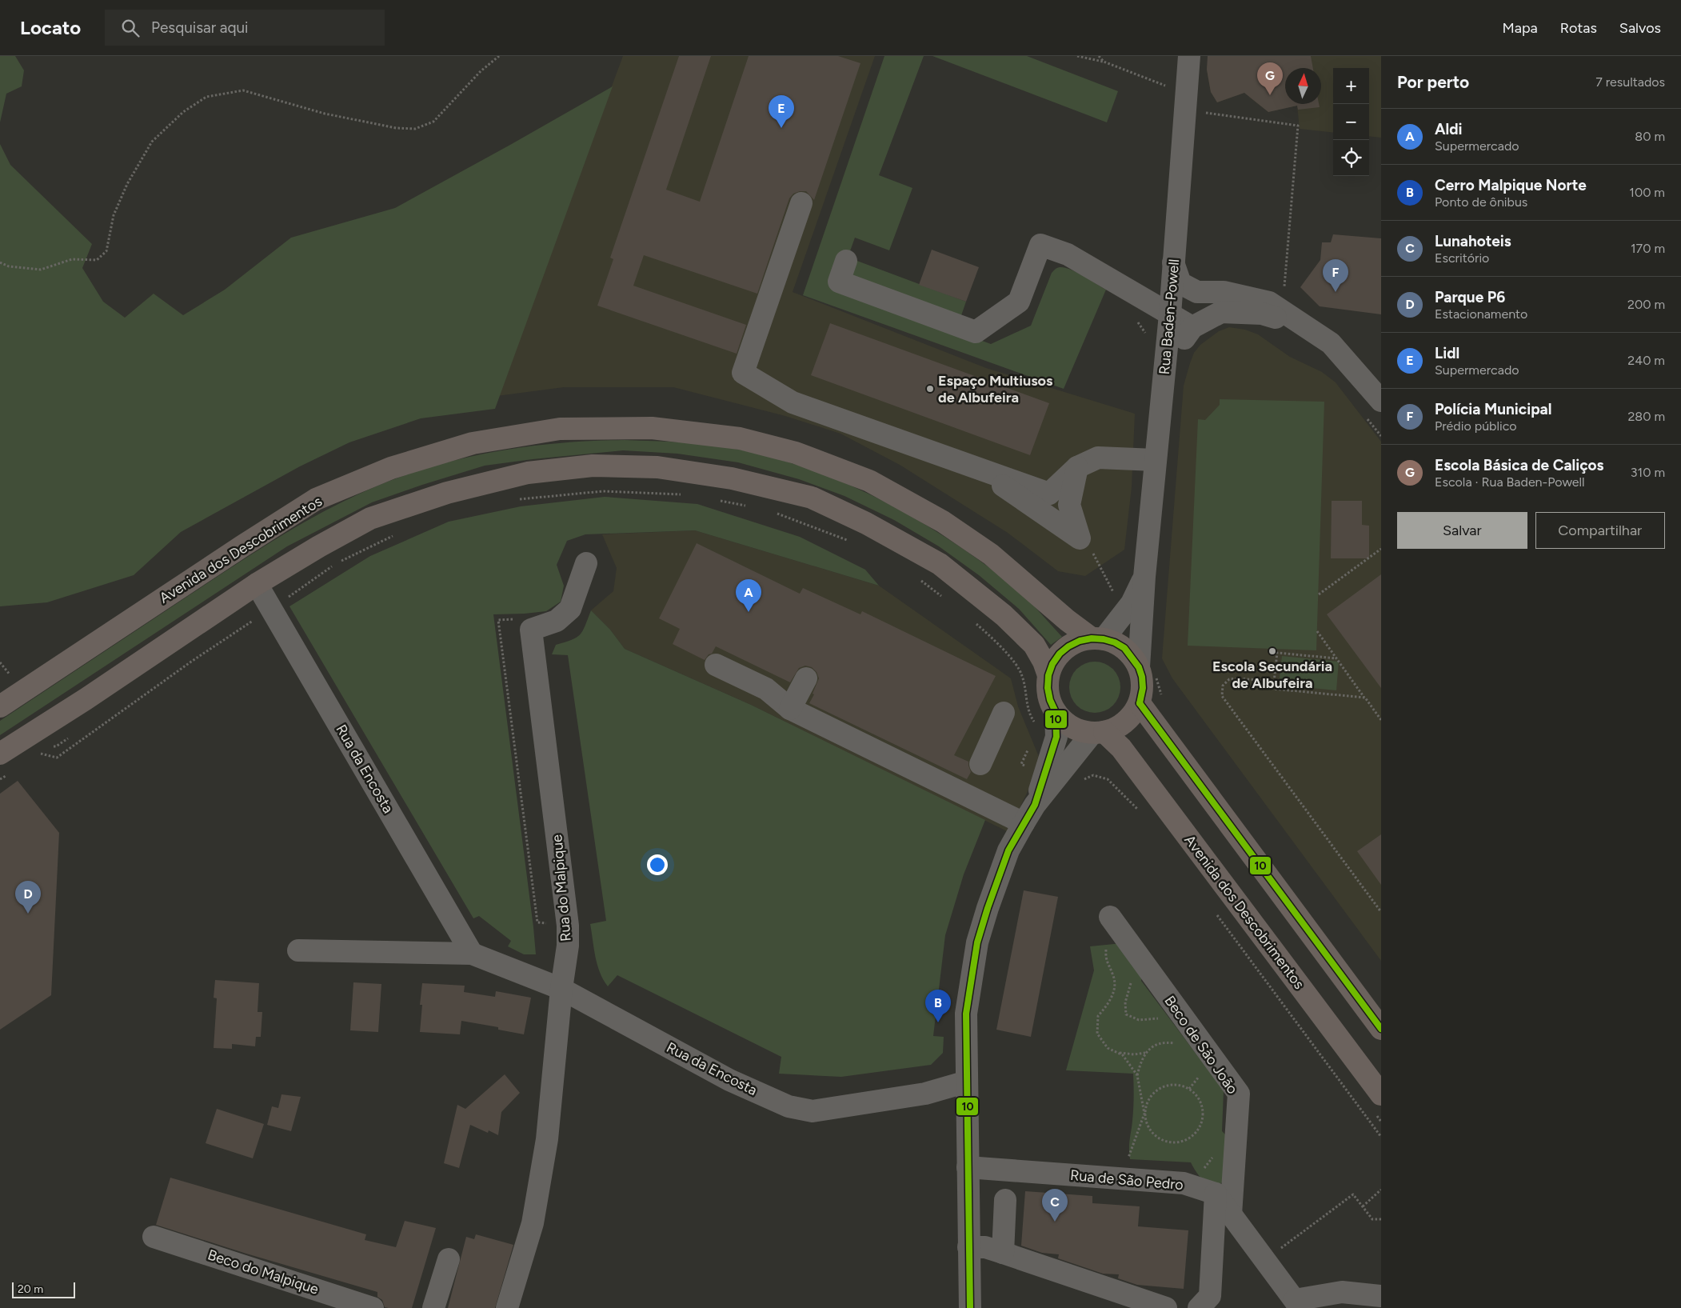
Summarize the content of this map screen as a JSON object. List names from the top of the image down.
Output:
{
  "streets": {
    "main road": ["Avenida dos Descobrimentos"],
    "street": [
      "Rua Baden-Powell",
      "Rua da Encosta",
      "Rua do Malpique",
      "Beco de São João",
      "Rua de São Pedro",
      "Beco do Malpique"
    ]
  },
  "crossings": [
    ["Rua Baden-Powell", "Avenida dos Descobrimentos"],
    ["Rua da Encosta", "Rua do Malpique"]
  ],
  "places": ["Espaço Multiusos de Albufeira", "Escola Secundária de Albufeira"],
  "lines": ["transit line 10"],
  "scale_bar": "20 m",
  "north": "top",
  "page": {
    "header": "Locato",
    "search": "Pesquisar aqui",
    "nav": ["Mapa", "Rotas", "Salvos"],
    "heading": ["Por perto", "7 resultados"],
    "pins": [
      "G",
      "E",
      "F",
      "A",
      "D",
      "B",
      "C"
    ],
    "map_buttons": ["+", "−"],
    "list": [
      {
        "mark": "A",
        "name": "Aldi",
        "note": "Supermercado",
        "value": "80 m"
      },
      {
        "mark": "B",
        "name": "Cerro Malpique Norte",
        "note": "Ponto de ônibus",
        "value": "100 m"
      },
      {
        "mark": "C",
        "name": "Lunahoteis",
        "note": "Escritório",
        "value": "170 m"
      },
      {
        "mark": "D",
        "name": "Parque P6",
        "note": "Estacionamento",
        "value": "200 m"
      },
      {
        "mark": "E",
        "name": "Lidl",
        "note": "Supermercado",
        "value": "240 m"
      },
      {
        "mark": "F",
        "name": "Polícia Municipal",
        "note": "Prédio público",
        "value": "280 m"
      },
      {
        "mark": "G",
        "name": "Escola Básica de Caliços",
        "note": "Escola · Rua Baden-Powell",
        "value": "310 m"
      }
    ],
    "buttons": ["Salvar", "Compartilhar"],
    "scale": "20 m"
  }
}
